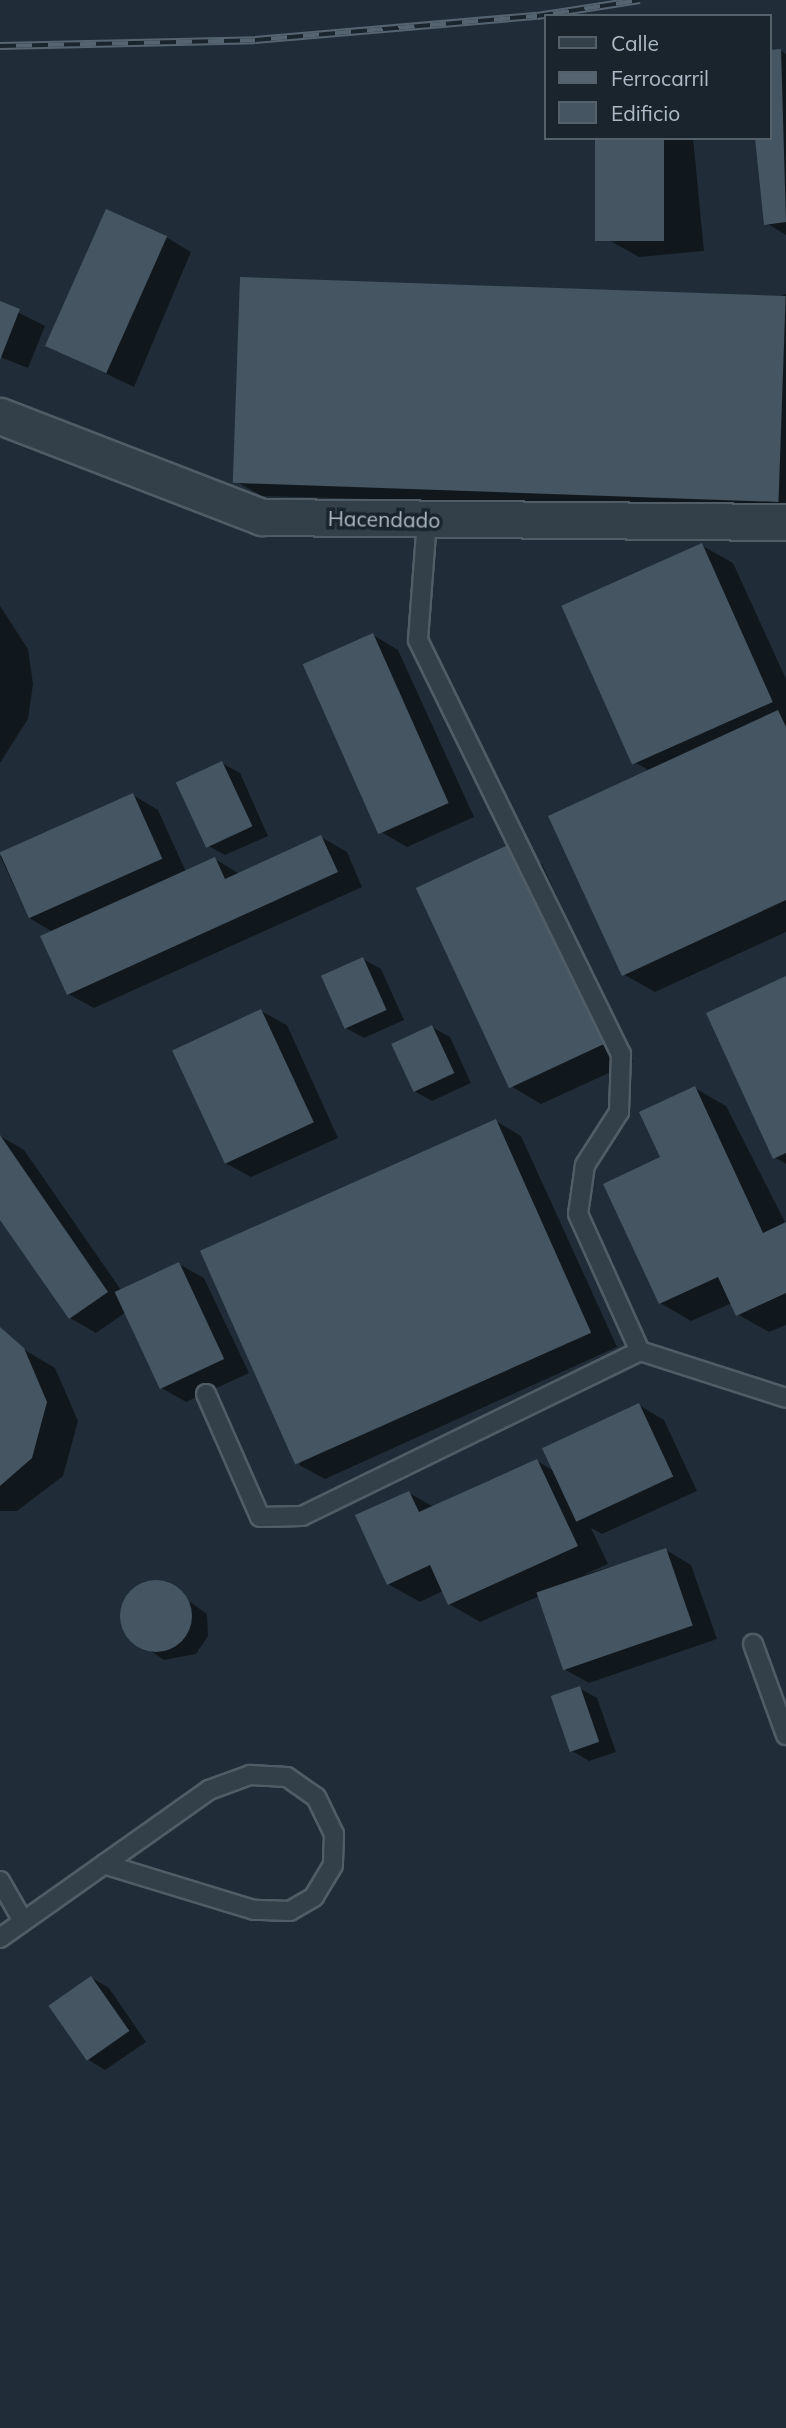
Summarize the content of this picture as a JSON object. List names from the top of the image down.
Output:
{
  "streets": {
    "street": ["Hacendado"]
  },
  "legend": ["Calle", "Ferrocarril", "Edificio"]
}
